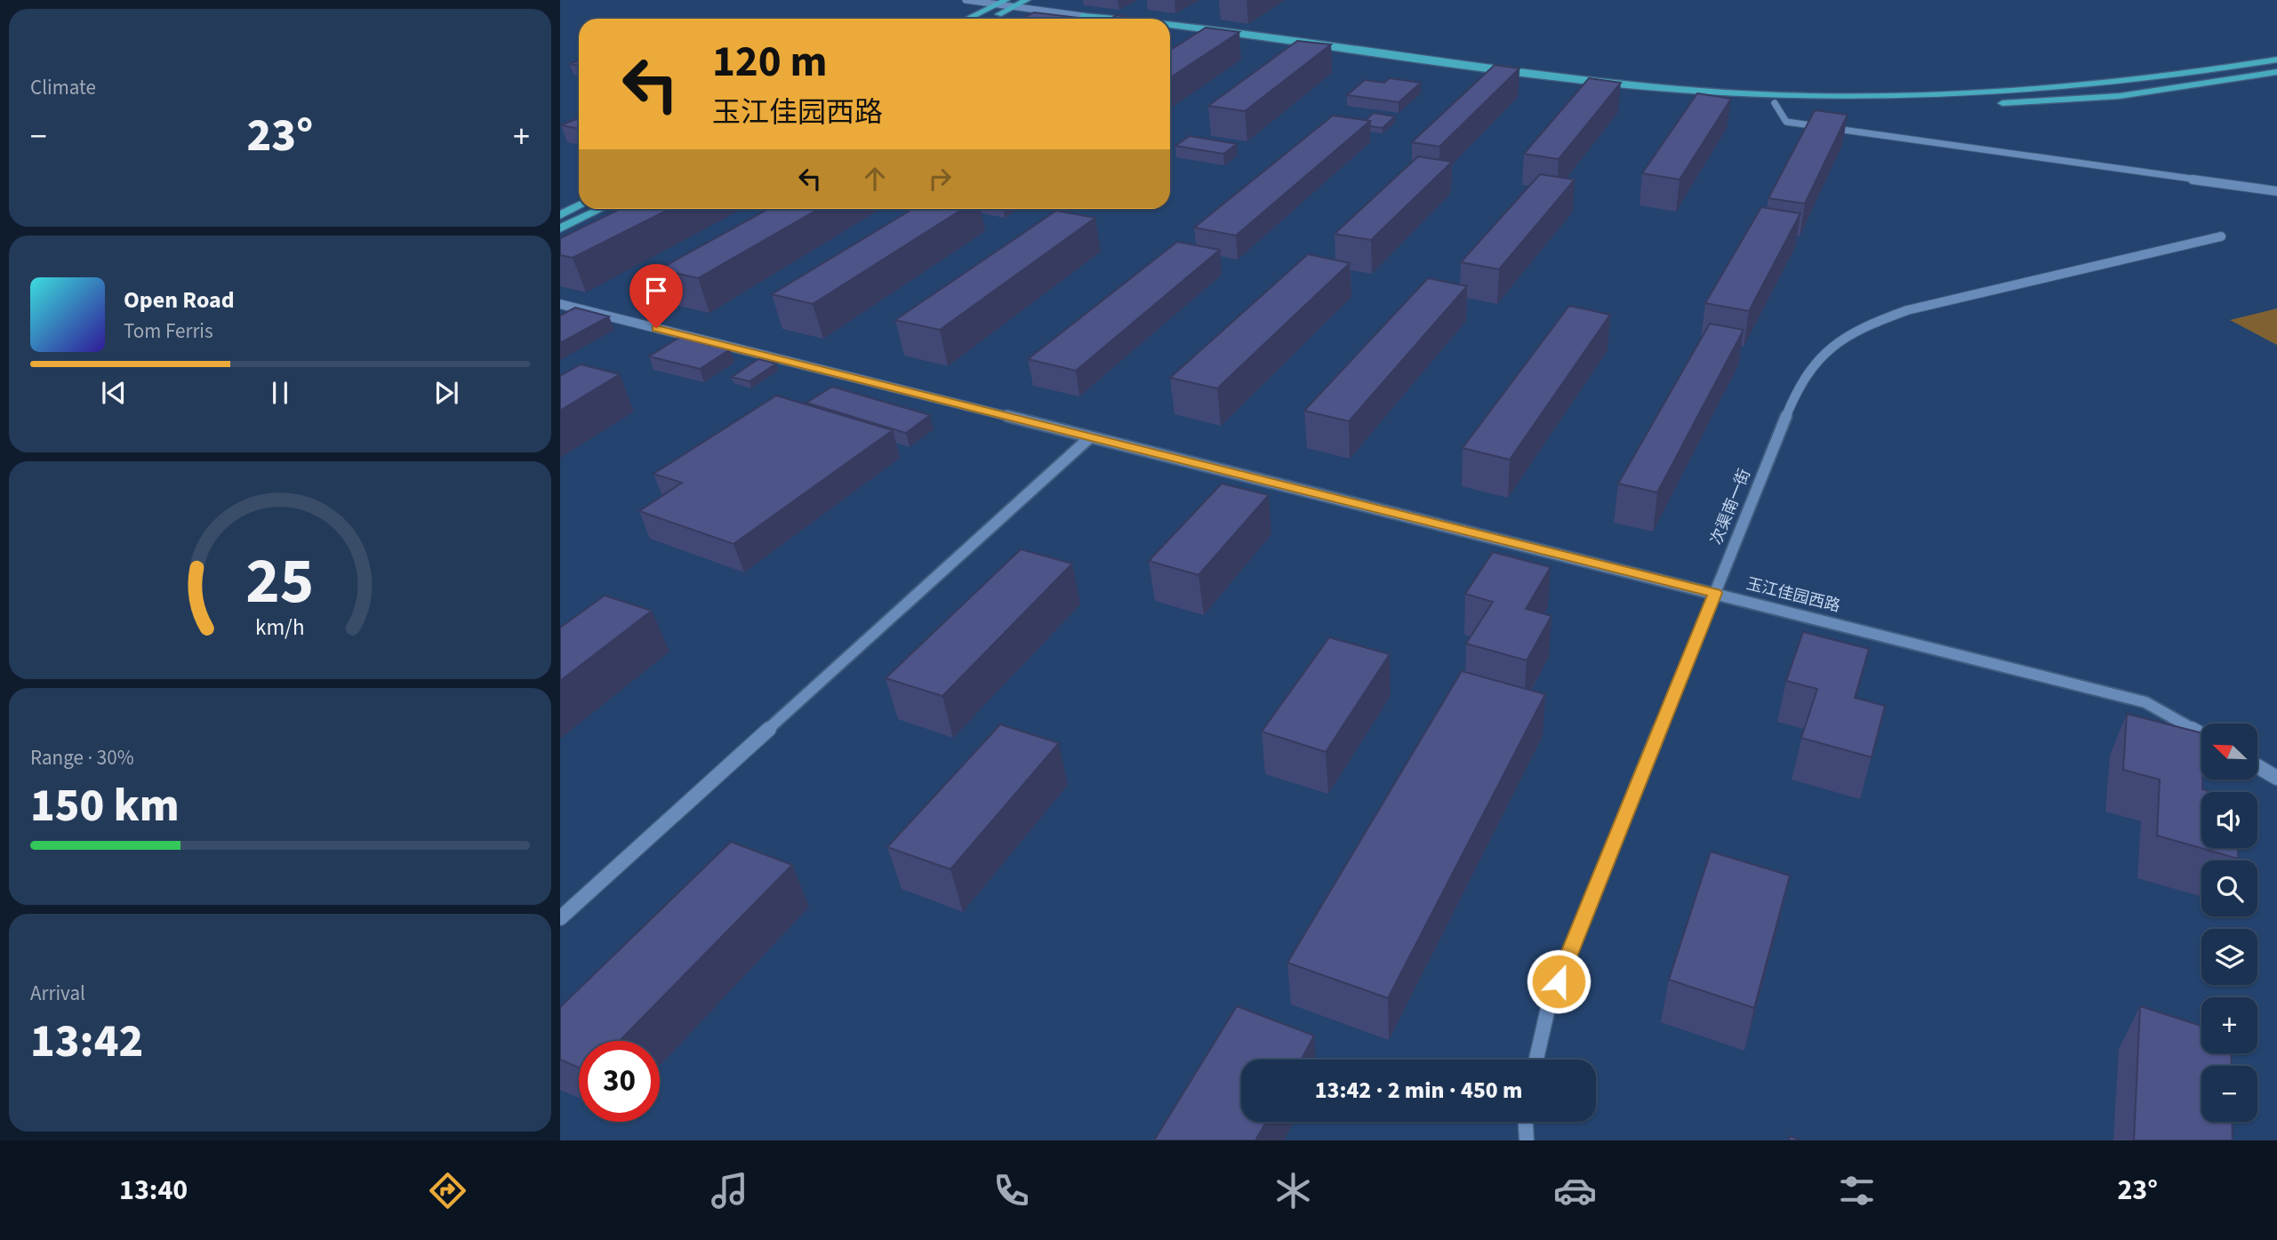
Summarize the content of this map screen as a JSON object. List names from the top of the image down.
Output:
{
  "streets": {
    "street": ["次渠南一街", "玉江佳园西路"]
  },
  "crossings": [
    ["次渠南一街", "玉江佳园西路"]
  ],
  "north": "top left",
  "page": {
    "tile": [
      "Climate",
      ["Range · 30%", "150 km"],
      ["Arrival", "13:42"]
    ],
    "turn": ["120 m", "玉江佳园西路"],
    "heat": ["−", "23°", "+"],
    "song": ["Open Road", "Tom Ferris"],
    "map_buttons": ["+", "−"],
    "limit": "30",
    "trip": "13:42 · 2 min · 450 m",
    "tabs": ["13:40", "23°"],
    "gauge": ["25", "km/h"]
  }
}
